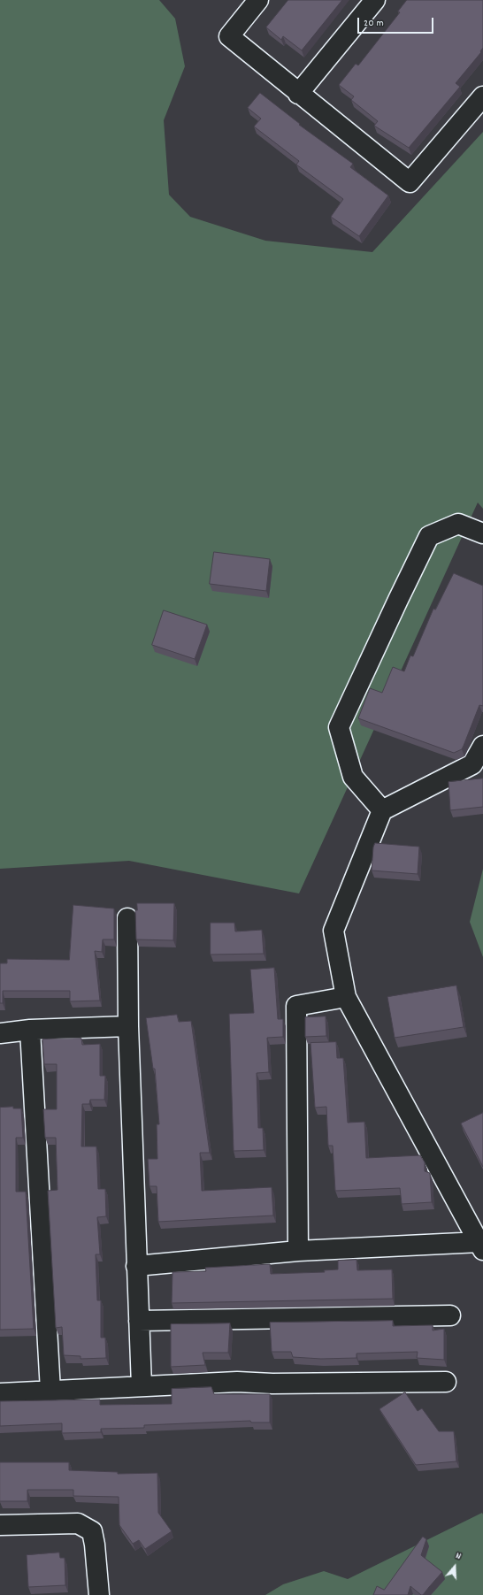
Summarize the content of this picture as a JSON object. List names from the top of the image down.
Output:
{
  "scale_bar": "20 m",
  "north": "top"
}
